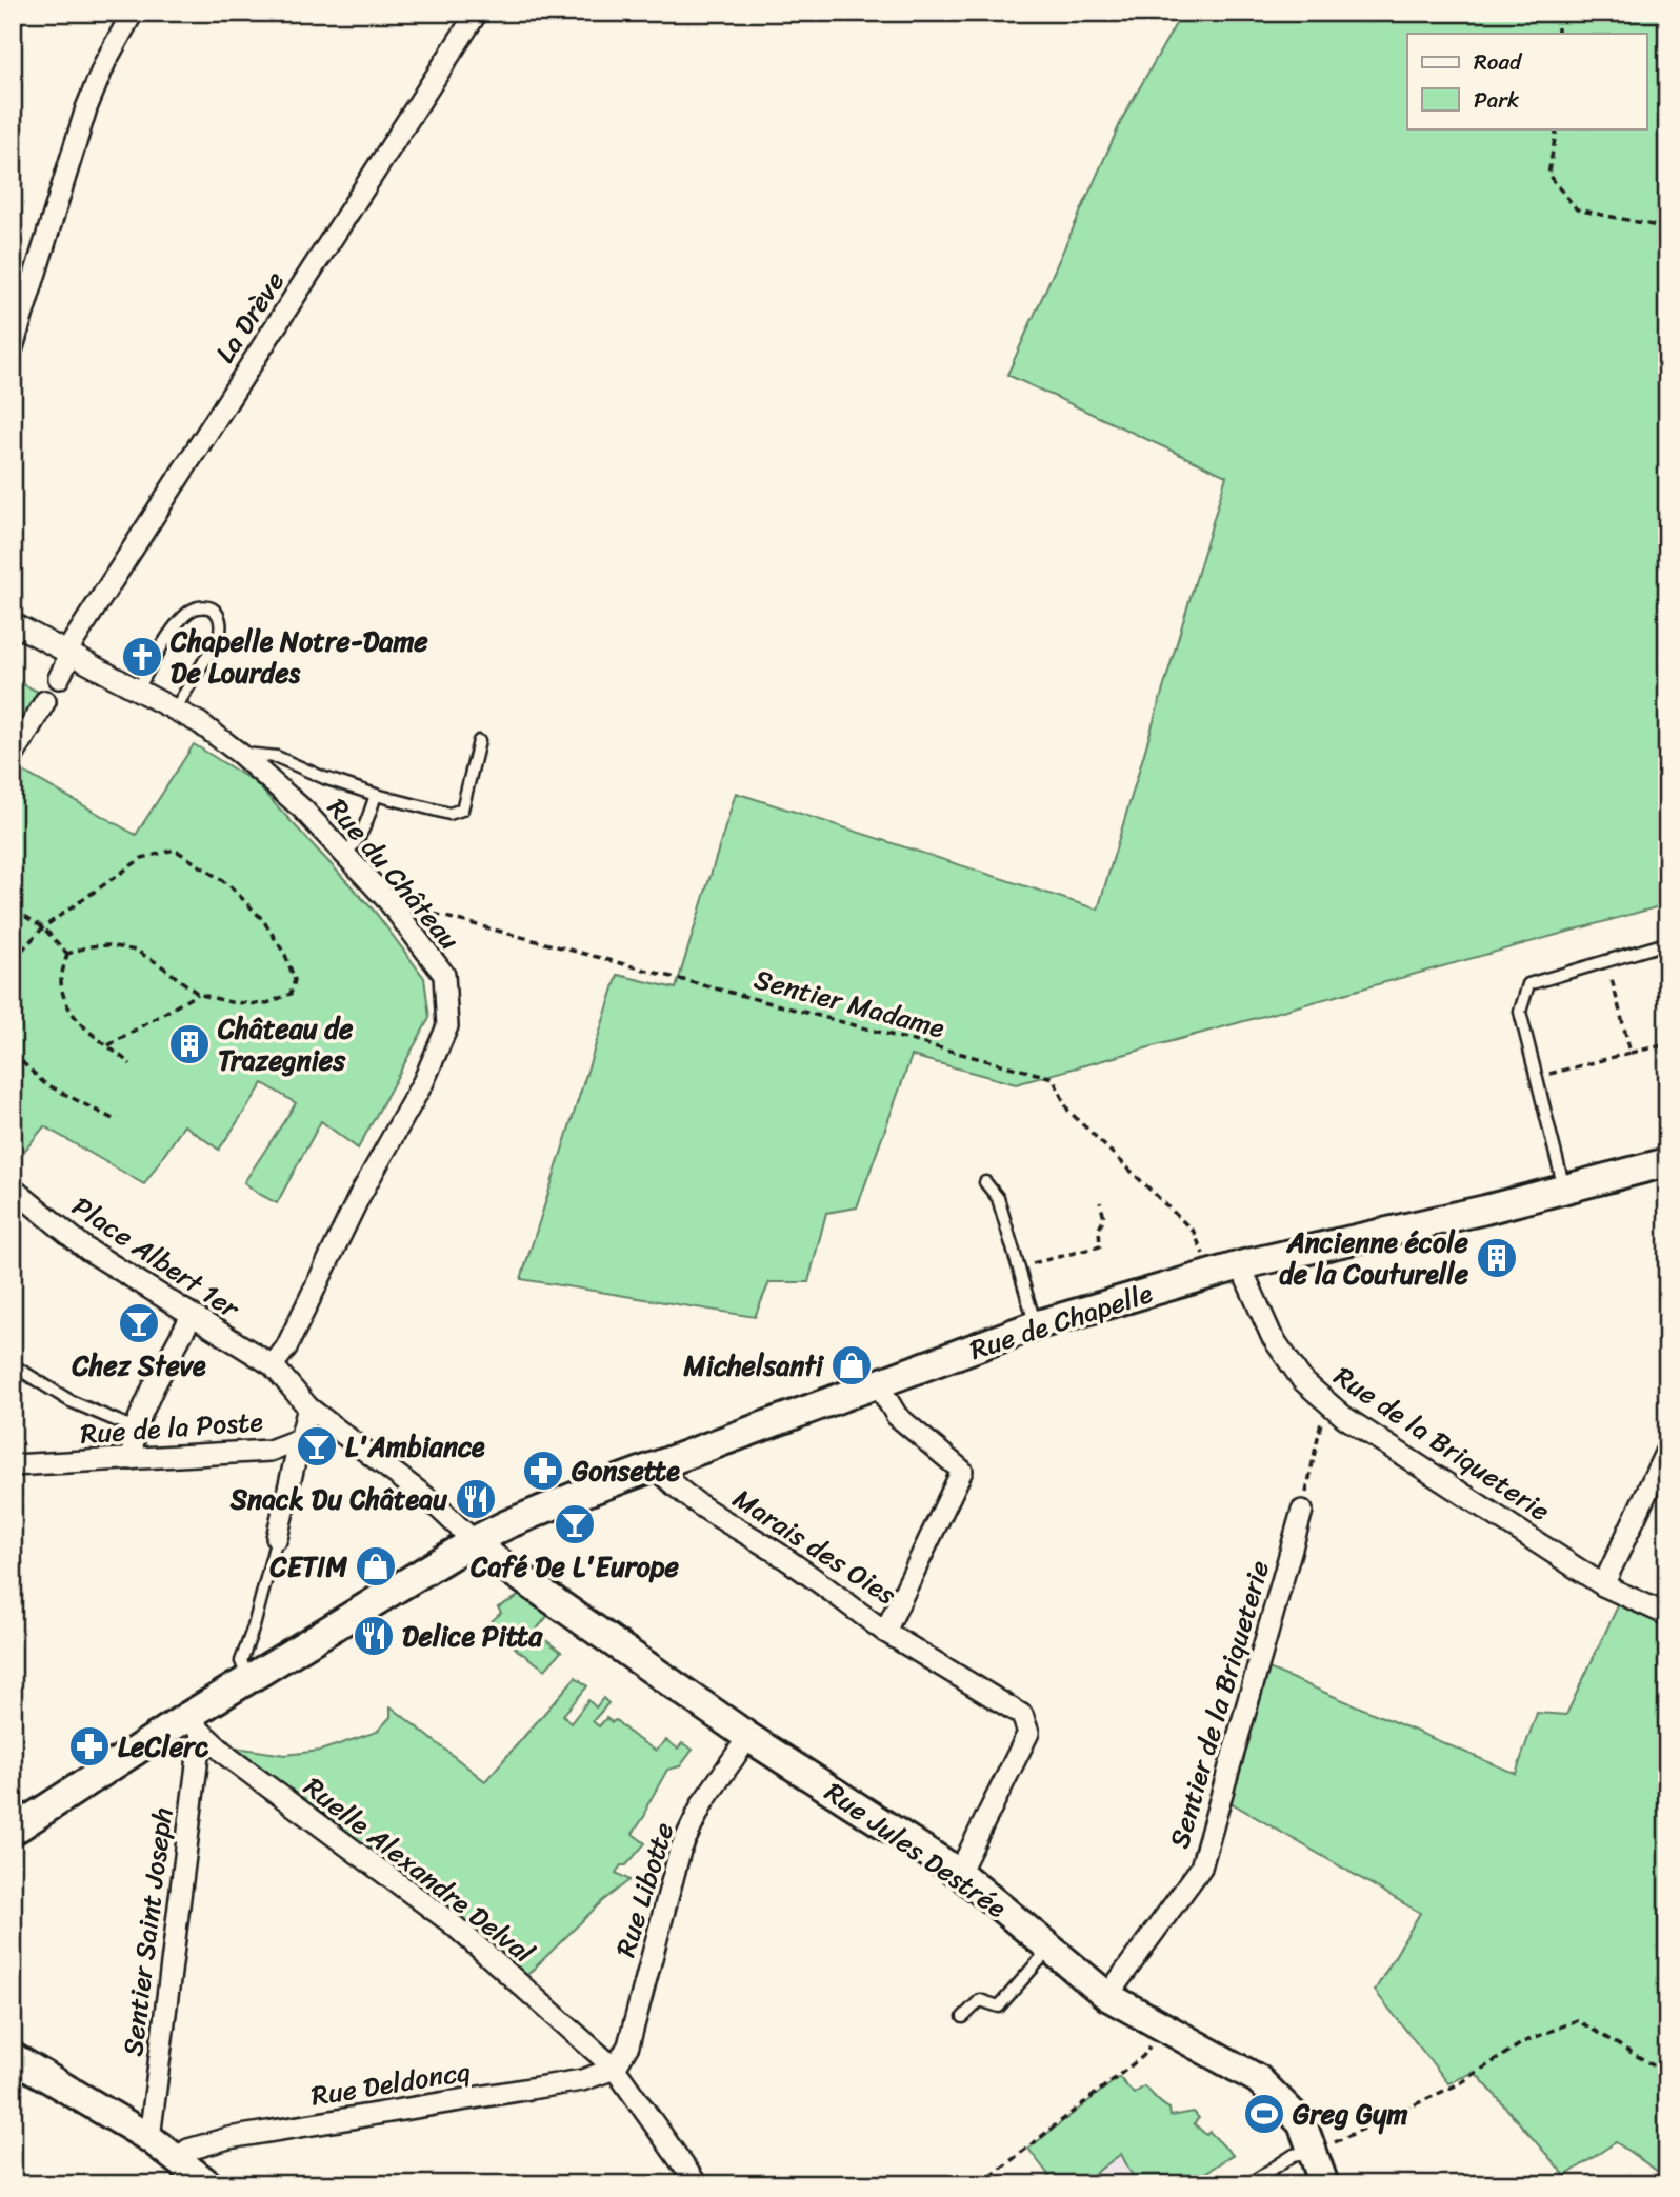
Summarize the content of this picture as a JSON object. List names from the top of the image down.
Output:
{
  "streets": {
    "main road": ["Rue de Chapelle", "Rue Jules Destrée"],
    "street": [
      "La Drève",
      "Rue du Château",
      "Place Albert 1er",
      "Rue de la Poste",
      "Rue de la Briqueterie",
      "Marais des Oies",
      "Sentier de la Briqueterie",
      "Ruelle Alexandre Delval",
      "Rue Libotte",
      "Sentier Saint Joseph",
      "Rue Deldoncq"
    ],
    "path": ["Sentier Madame"]
  },
  "crossings": [
    ["La Drève", "Rue du Château"],
    ["Rue du Château", "Sentier Madame"],
    ["Rue du Château", "Place Albert 1er"],
    ["Sentier Madame", "Rue de Chapelle"],
    ["Place Albert 1er", "Rue de Chapelle"],
    ["Place Albert 1er", "Rue de la Poste"],
    ["Place Albert 1er", "Rue Jules Destrée"],
    ["Rue de Chapelle", "Rue de la Briqueterie"],
    ["Rue de Chapelle", "Marais des Oies"],
    ["Rue de Chapelle", "Rue Jules Destrée"],
    ["Rue de Chapelle", "Ruelle Alexandre Delval"],
    ["Rue de Chapelle", "Sentier Saint Joseph"],
    ["Sentier de la Briqueterie", "Rue Jules Destrée"],
    ["Rue Jules Destrée", "Rue Libotte"],
    ["Ruelle Alexandre Delval", "Rue Libotte"],
    ["Ruelle Alexandre Delval", "Sentier Saint Joseph"],
    ["Ruelle Alexandre Delval", "Rue Deldoncq"],
    ["Rue Libotte", "Rue Deldoncq"]
  ],
  "places": {
    "church": ["Chapelle Notre-Dame De Lourdes"],
    "building": ["Château de Trazegnies", "Ancienne école de la Couturelle"],
    "bar": ["Chez Steve", "L'Ambiance", "Café De L'Europe"],
    "shop": ["Michelsanti", "CETIM"],
    "pharmacy": ["Gonsette", "LeClerc"],
    "restaurant": ["Snack Du Château", "Delice Pitta"],
    "sports": ["Greg Gym"]
  },
  "legend": ["Road", "Park"]
}
